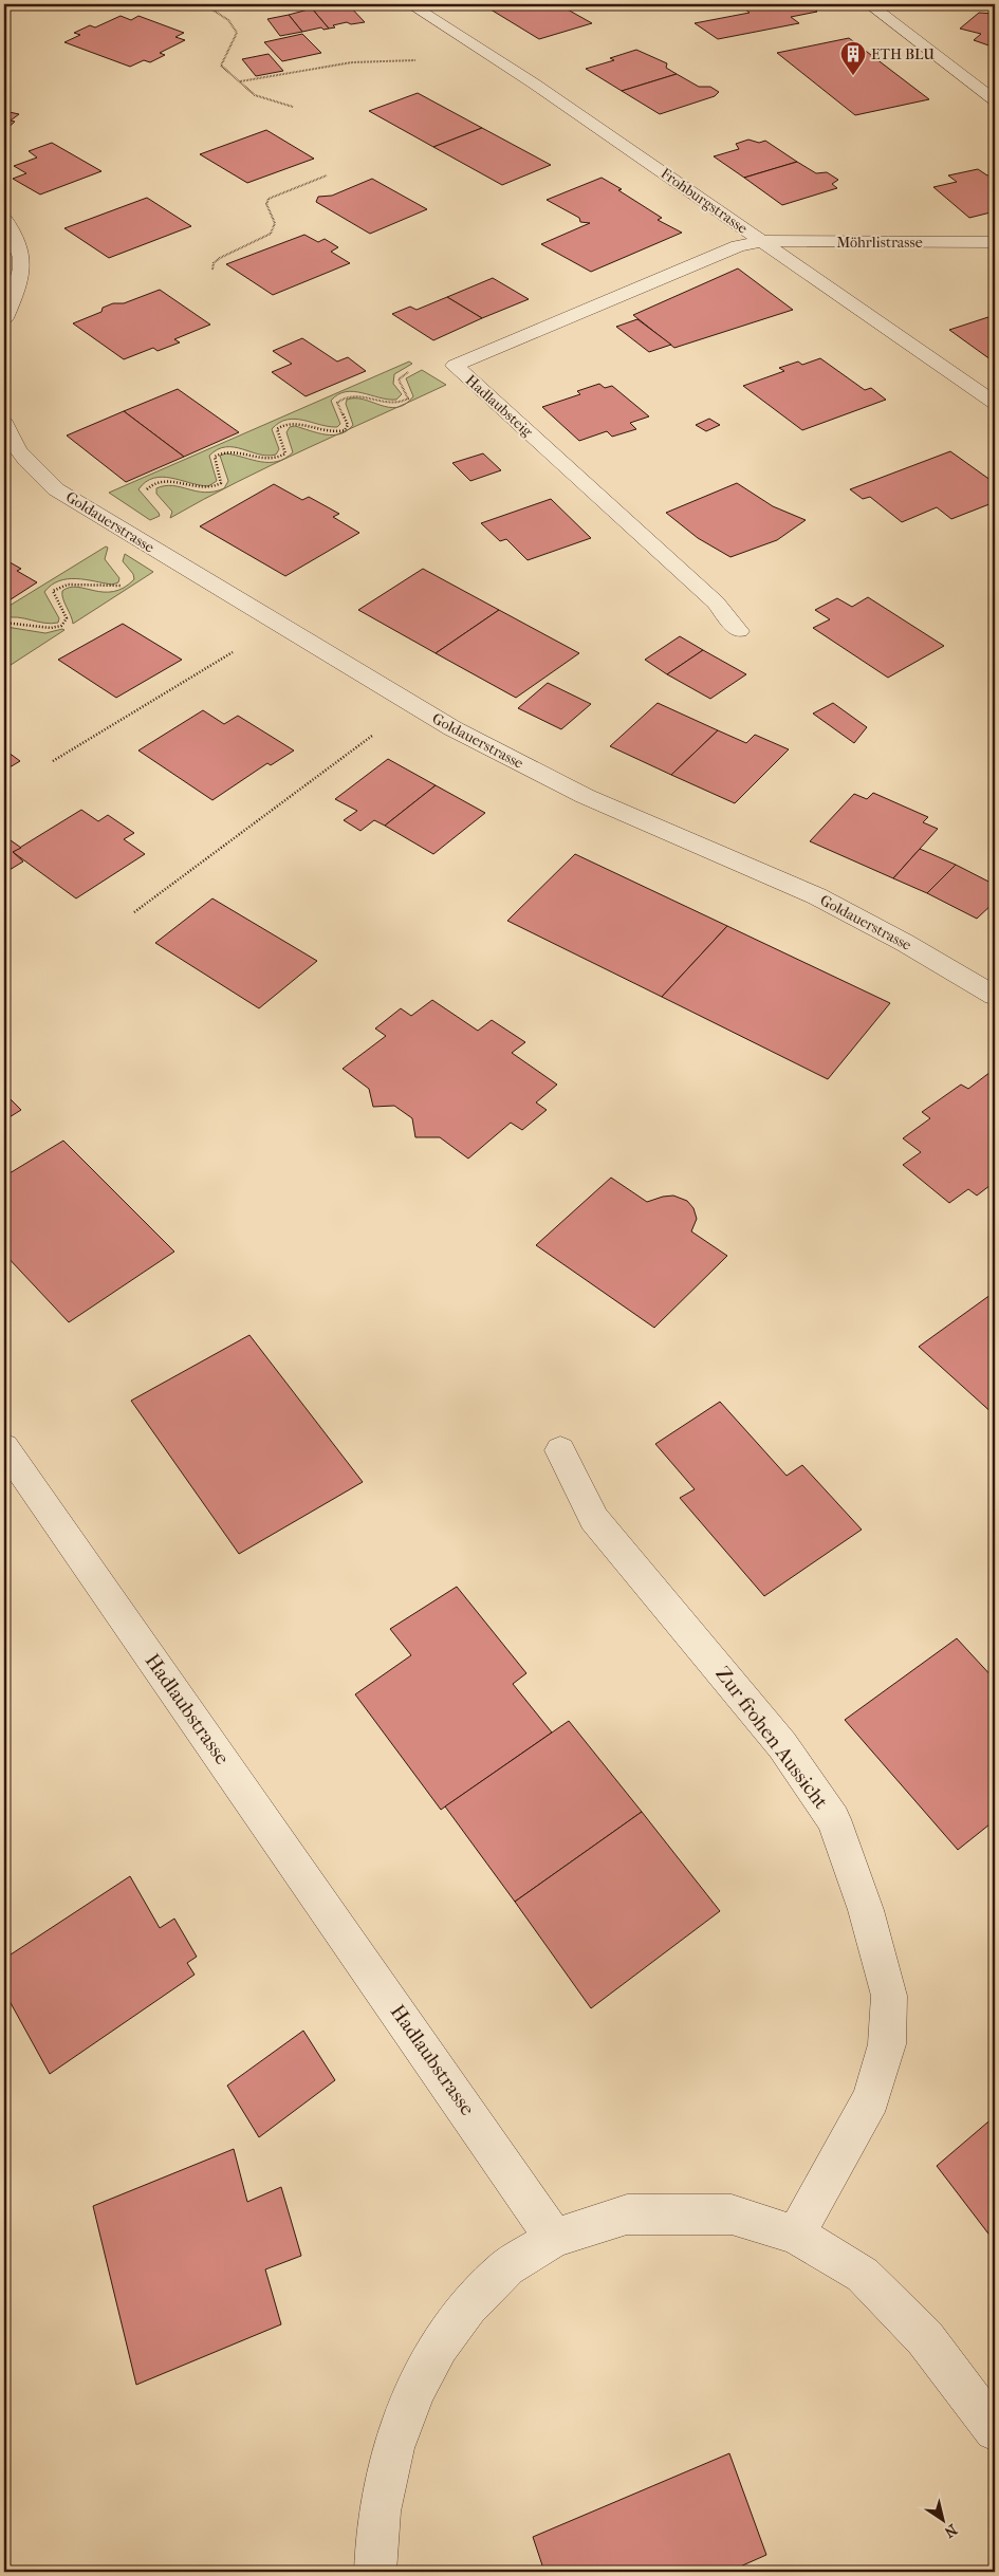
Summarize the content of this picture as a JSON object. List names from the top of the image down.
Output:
{
  "streets": {
    "street": [
      "Frohburgstrasse",
      "Möhrlistrasse",
      "Hadlaubsteig",
      "Goldauerstrasse",
      "Hadlaubstrasse",
      "Zur frohen Aussicht"
    ]
  },
  "crossings": [
    ["Frohburgstrasse", "Möhrlistrasse"],
    ["Frohburgstrasse", "Hadlaubsteig"],
    ["Möhrlistrasse", "Hadlaubsteig"]
  ],
  "places": {
    "building": ["ETH BLU"]
  },
  "north": "bottom right"
}
